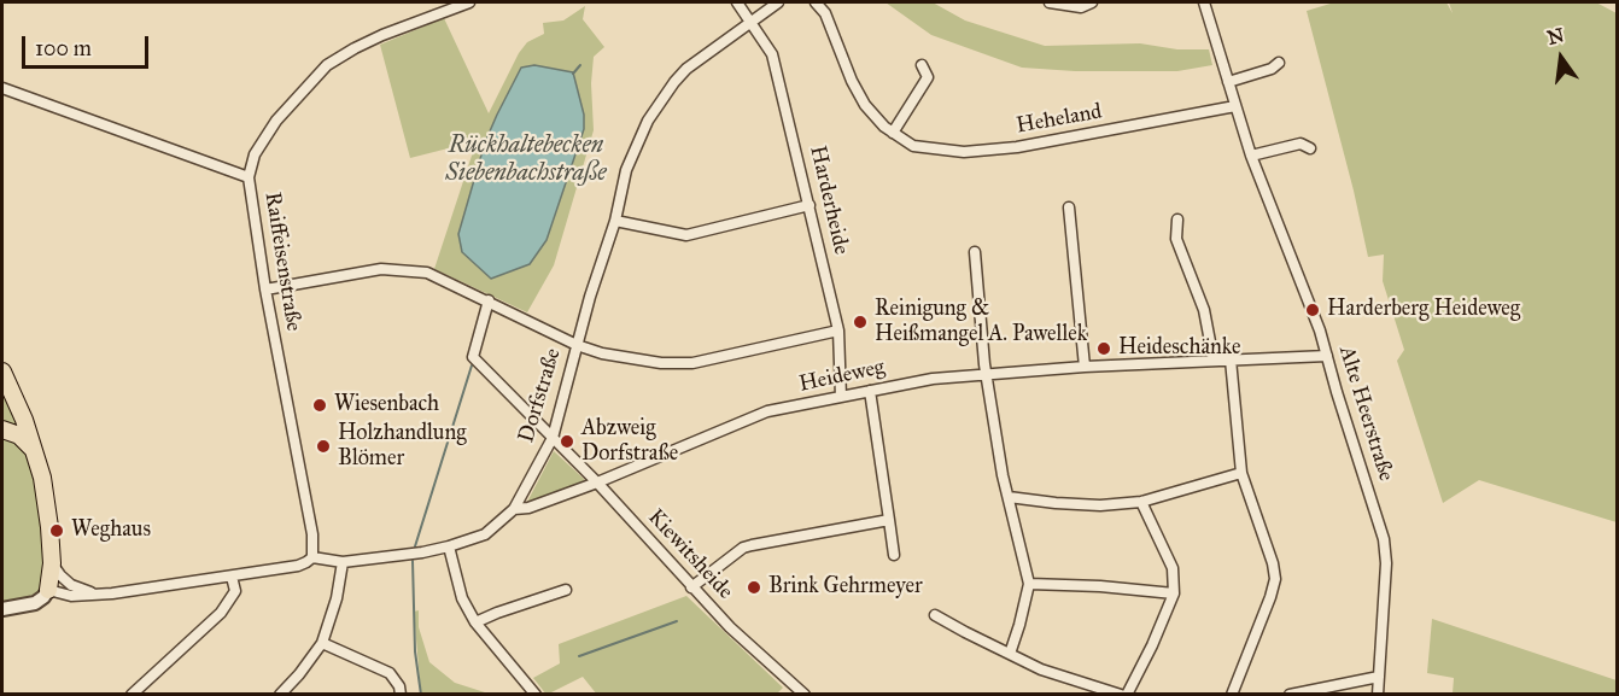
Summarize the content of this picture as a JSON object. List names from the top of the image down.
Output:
{
  "streets": {
    "street": [
      "Heheland",
      "Harderheide",
      "Raiffeisenstraße",
      "Heideweg",
      "Dorfstraße",
      "Alte Heerstraße",
      "Kiewitsheide"
    ]
  },
  "crossings": [
    ["Heheland", "Alte Heerstraße"],
    ["Harderheide", "Heideweg"],
    ["Harderheide", "Dorfstraße"],
    ["Raiffeisenstraße", "Dorfstraße"],
    ["Heideweg", "Dorfstraße"],
    ["Heideweg", "Alte Heerstraße"],
    ["Heideweg", "Kiewitsheide"],
    ["Dorfstraße", "Kiewitsheide"]
  ],
  "water": ["Rückhaltebecken Siebenbachstraße"],
  "places": [
    "Harderberg Heideweg",
    "Reinigung & Heißmangel A. Pawellek",
    "Heideschänke",
    "Wiesenbach",
    "Abzweig Dorfstraße",
    "Holzhandlung Blömer",
    "Weghaus",
    "Brink Gehrmeyer"
  ],
  "scale_bar": "100 m",
  "north": "top"
}
